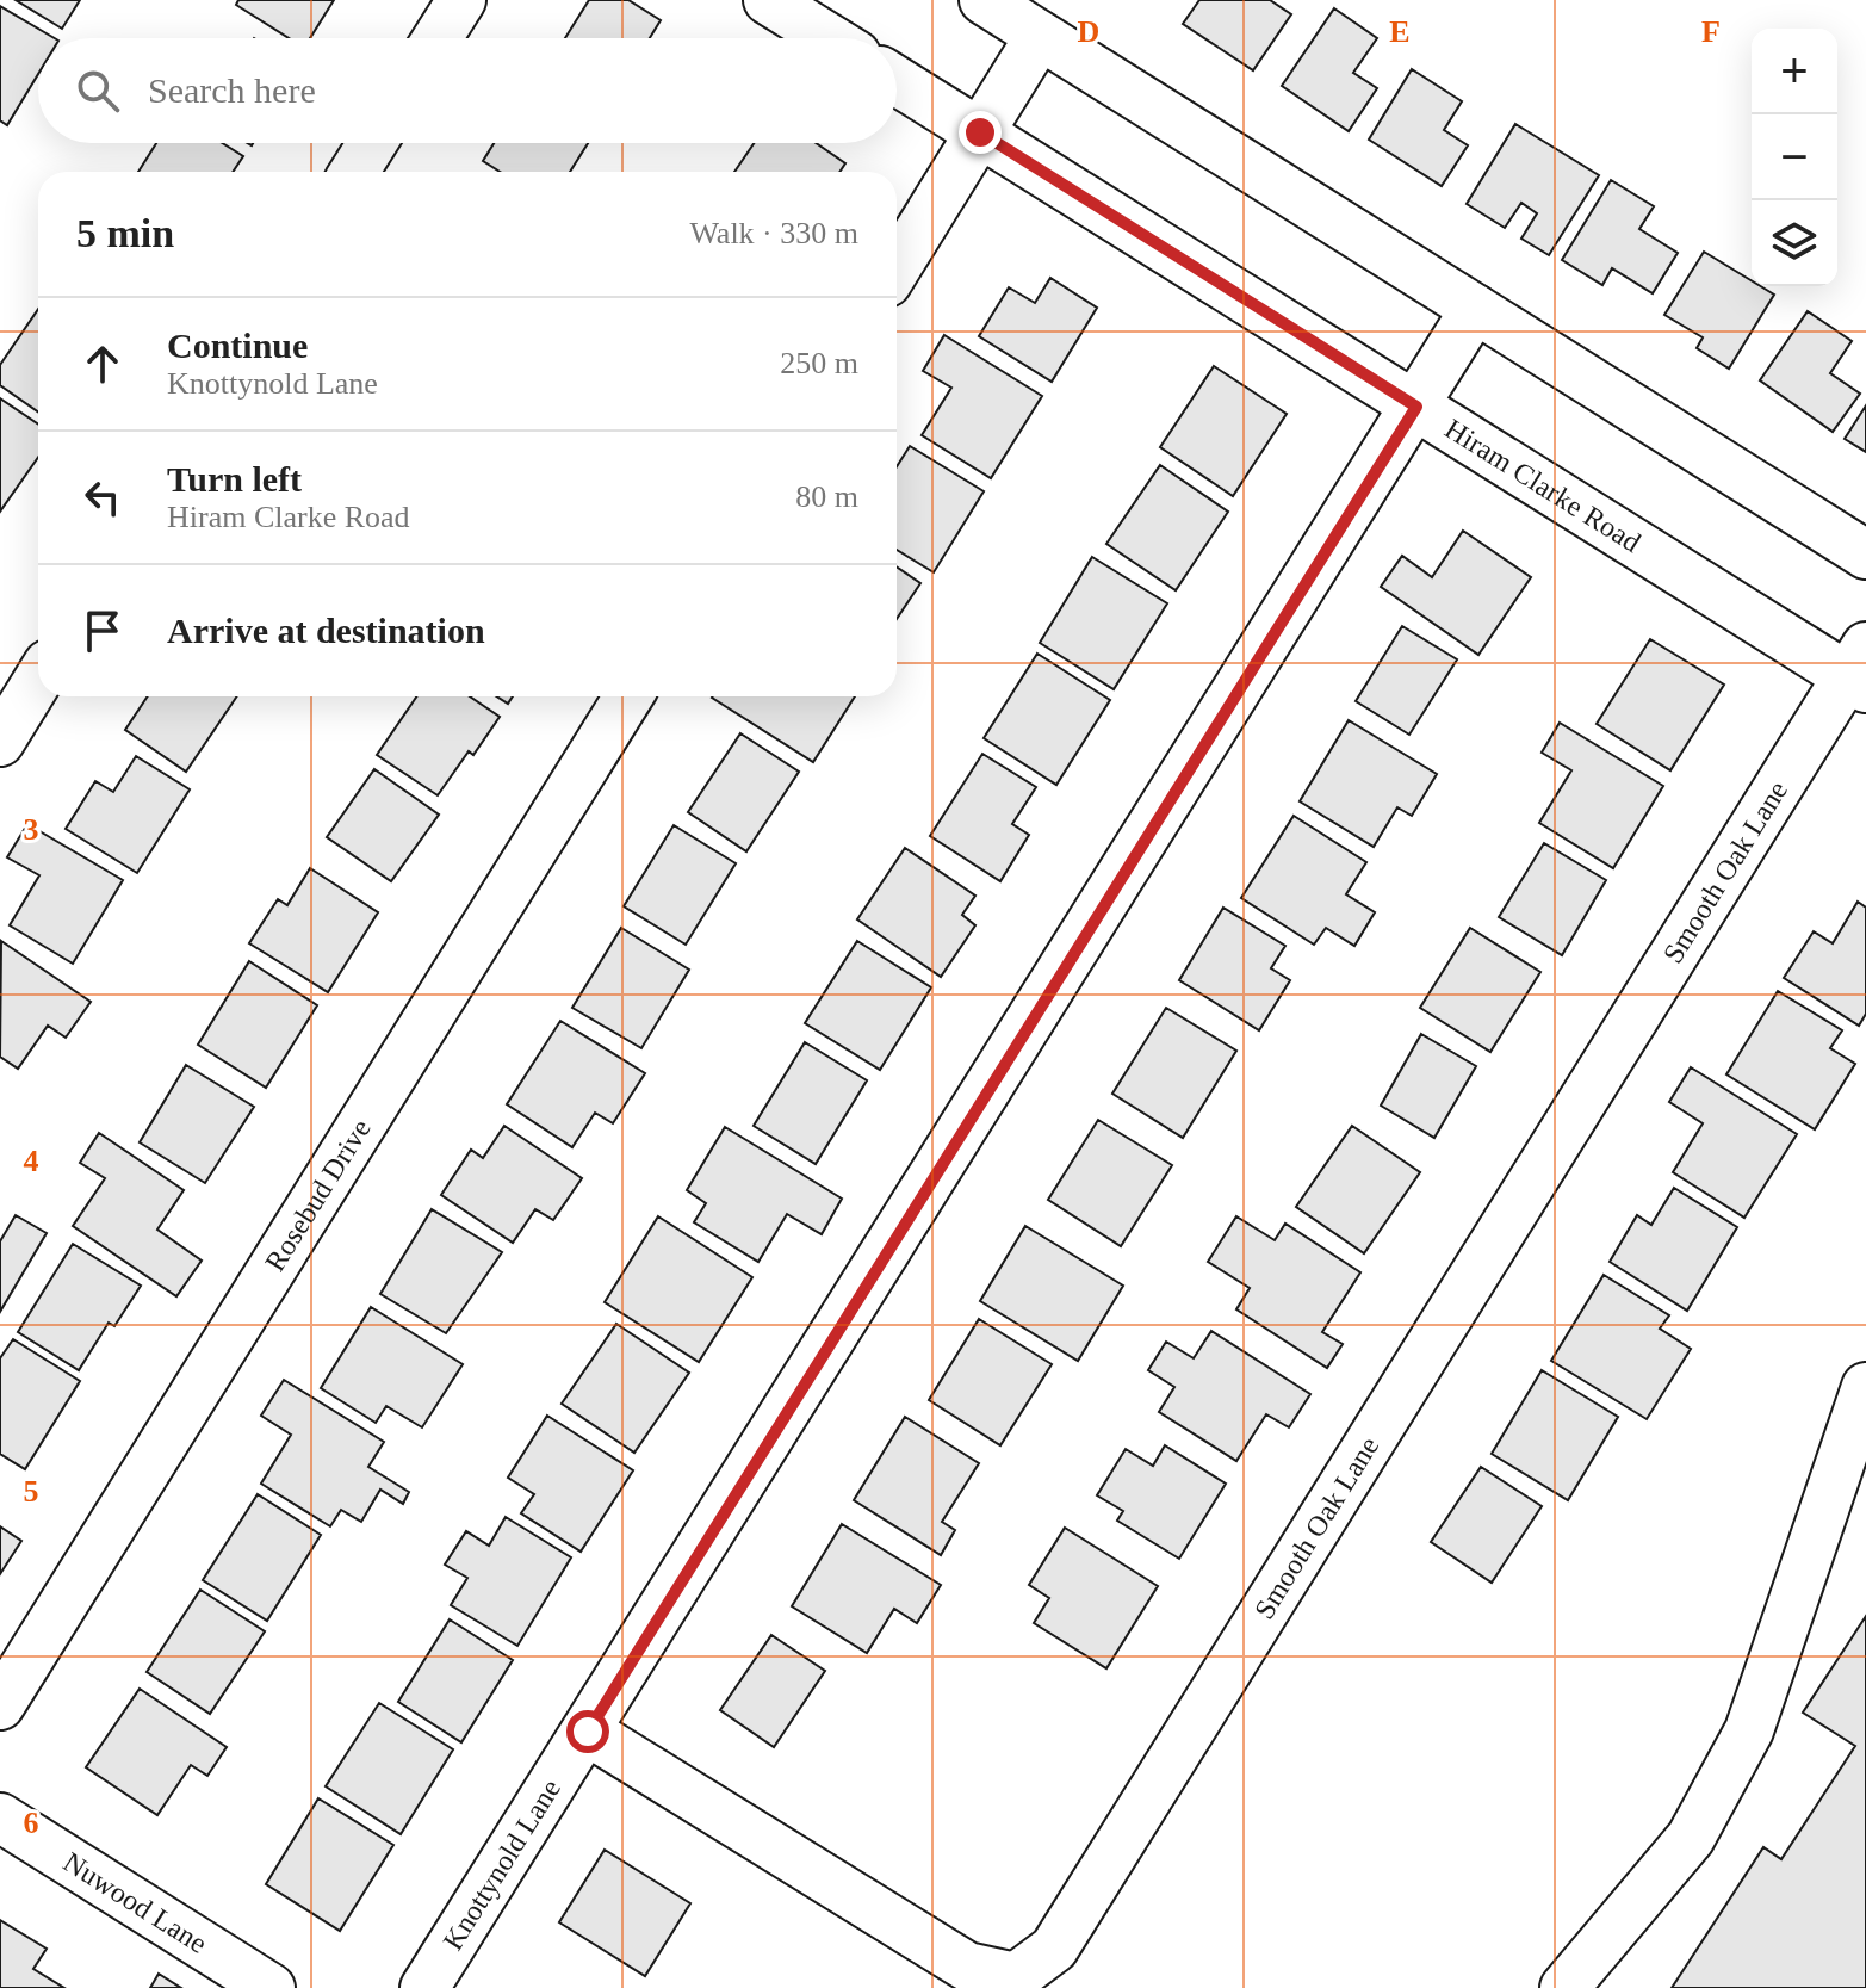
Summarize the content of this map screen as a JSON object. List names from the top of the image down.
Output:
{
  "streets": {
    "street": [
      "Hiram Clarke Road",
      "Smooth Oak Lane",
      "Rosebud Drive",
      "Knottynold Lane",
      "Nuwood Lane"
    ]
  },
  "crossings": [
    ["Hiram Clarke Road", "Smooth Oak Lane"],
    ["Hiram Clarke Road", "Knottynold Lane"],
    ["Smooth Oak Lane", "Knottynold Lane"]
  ],
  "page": {
    "map_buttons": ["+", "−"],
    "search": "Search here",
    "heading": ["5 min", "Walk · 330 m"],
    "list": [
      ["Continue", "Knottynold Lane", "250 m"],
      ["Turn left", "Hiram Clarke Road", "80 m"],
      "Arrive at destination"
    ]
  },
  "grid": {
    "columns": ["D", "E", "F"],
    "rows": [
      "3",
      "4",
      "5",
      "6"
    ]
  }
}
